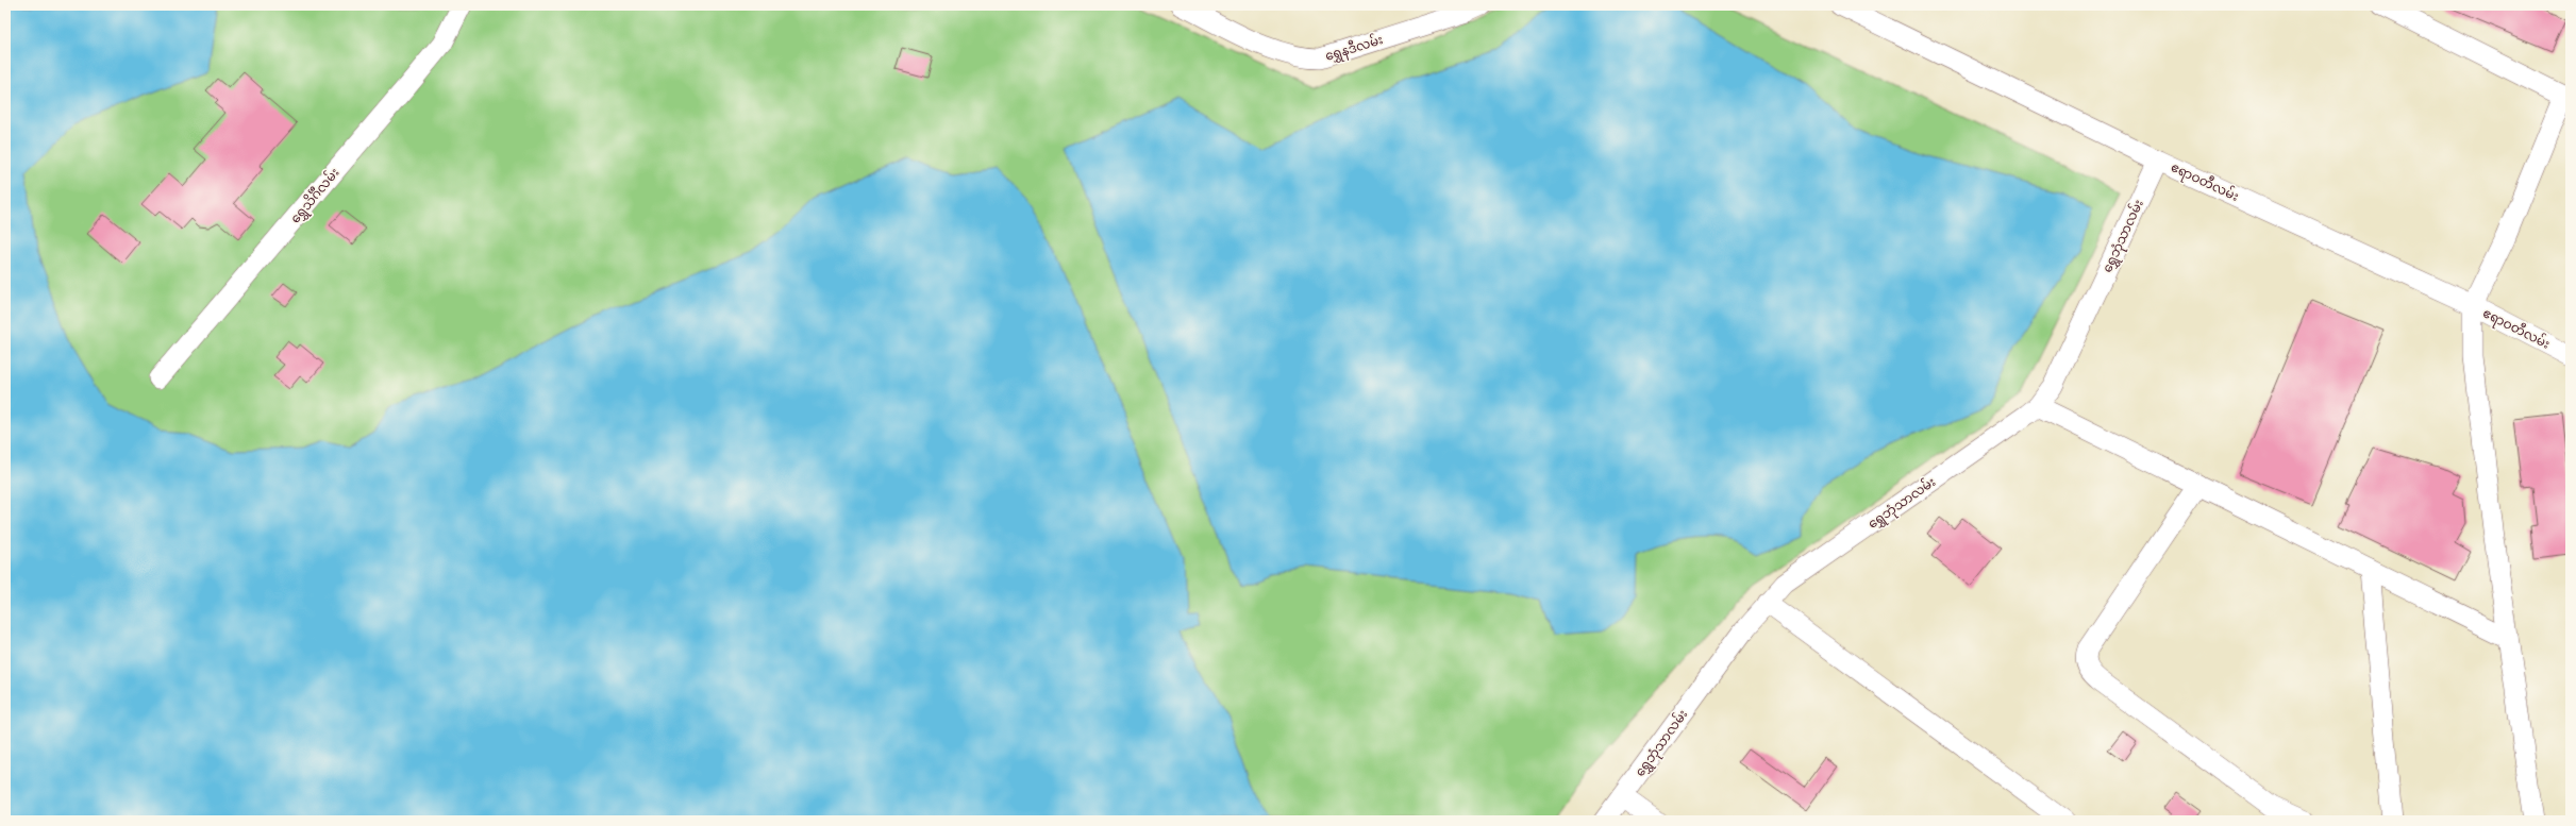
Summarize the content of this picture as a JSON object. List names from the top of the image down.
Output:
{
  "streets": {
    "street": [
      "ရွှေနဒီလမ်း",
      "ဧရာဝတီလမ်း",
      "ရွှေသိင်္ဂီလမ်း",
      "ရွှေဘုံသာလမ်း"
    ]
  },
  "crossings": [
    ["ဧရာဝတီလမ်း", "ရွှေဘုံသာလမ်း"]
  ]
}
